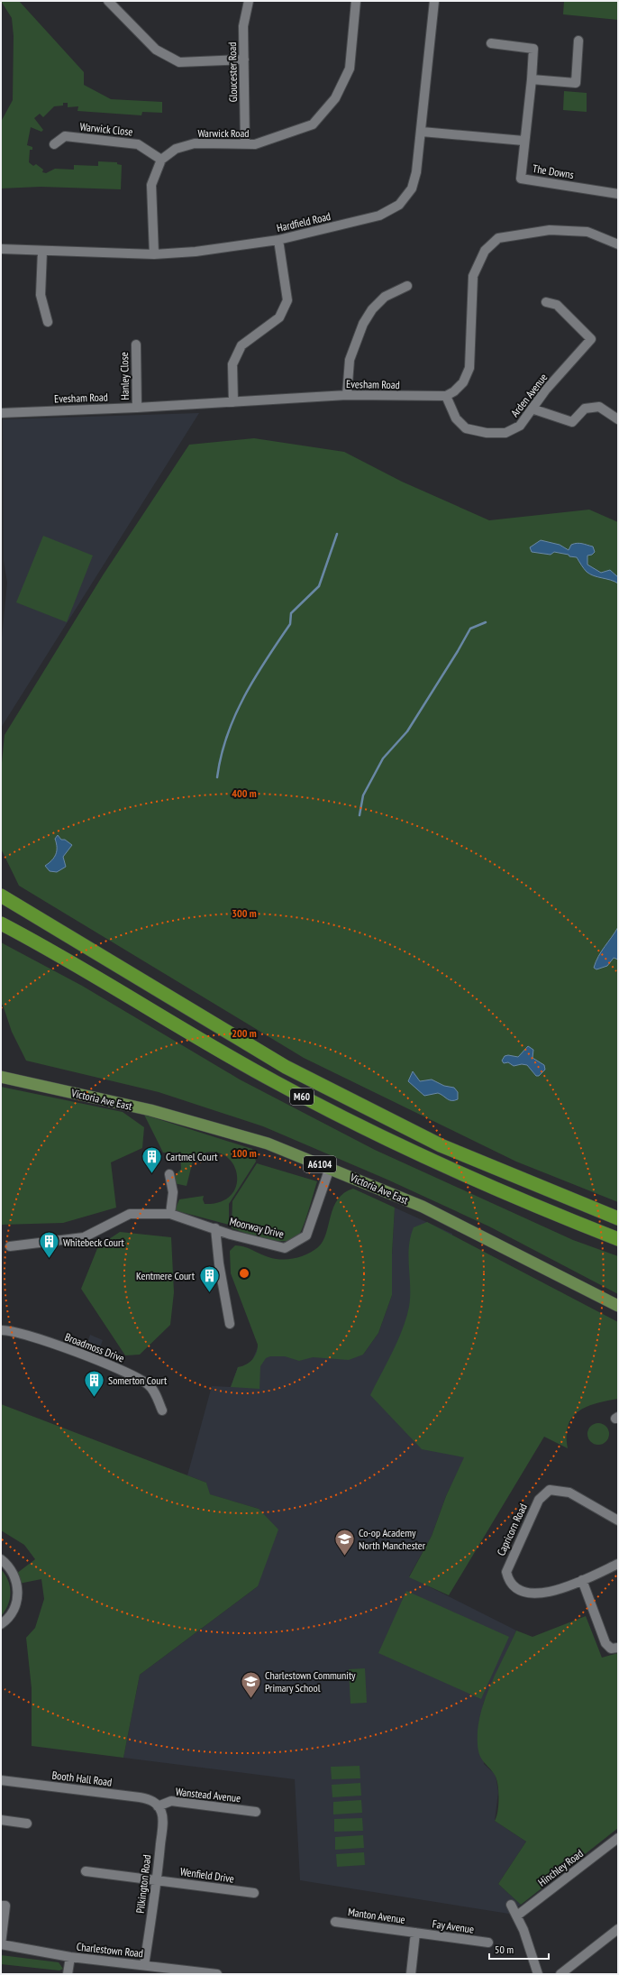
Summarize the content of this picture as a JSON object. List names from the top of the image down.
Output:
{
  "streets": {
    "highway": ["M60"],
    "main road": ["Victoria Ave East", "A6104"],
    "street": [
      "Gloucester Road",
      "Warwick Close",
      "Warwick Road",
      "The Downs",
      "Hardfield Road",
      "Hanley Close",
      "Evesham Road",
      "Arden Avenue",
      "Moorway Drive",
      "Broadmoss Drive",
      "Capricorn Road",
      "Booth Hall Road",
      "Wanstead Avenue",
      "Hinchley Road",
      "Wenfield Drive",
      "Pilkington Road",
      "Manton Avenue",
      "Fay Avenue",
      "Charlestown Road"
    ]
  },
  "crossings": [
    ["Gloucester Road", "Warwick Road"],
    ["Warwick Close", "Warwick Road"],
    ["Hanley Close", "Evesham Road"],
    ["Evesham Road", "Arden Avenue"],
    ["Victoria Ave East", "Moorway Drive"],
    ["Booth Hall Road", "Wanstead Avenue"],
    ["Booth Hall Road", "Pilkington Road"],
    ["Wanstead Avenue", "Pilkington Road"],
    ["Wenfield Drive", "Pilkington Road"],
    ["Pilkington Road", "Charlestown Road"],
    ["Manton Avenue", "Fay Avenue"]
  ],
  "places": {
    "building": [
      "Cartmel Court",
      "Whitebeck Court",
      "Kentmere Court",
      "Somerton Court"
    ],
    "school or university": ["Co-op Academy North Manchester", "Charlestown Community Primary School"]
  },
  "scale_bar": "50 m",
  "rings": [
    "400 m",
    "300 m",
    "200 m",
    "100 m"
  ]
}
